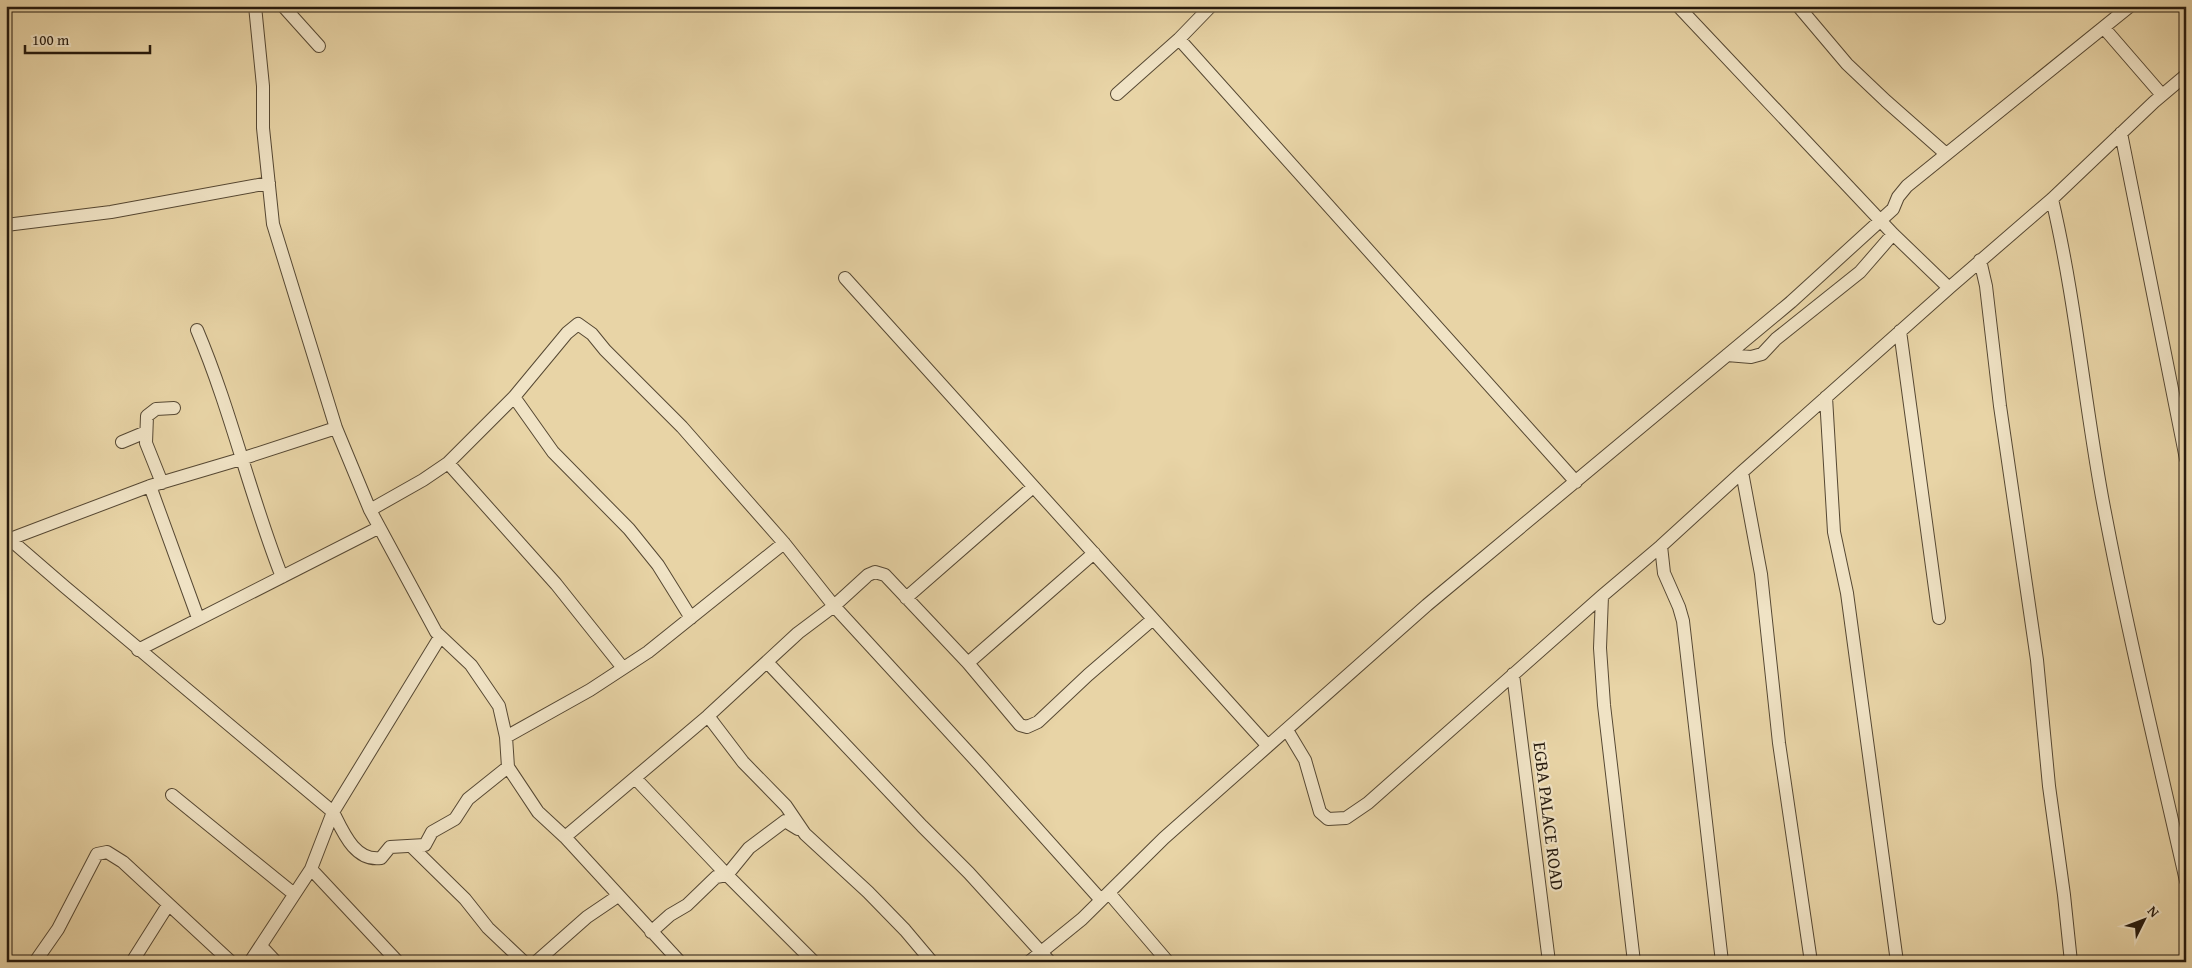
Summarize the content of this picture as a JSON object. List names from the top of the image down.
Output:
{
  "streets": {
    "street": ["EGBA PALACE ROAD"]
  },
  "scale_bar": "100 m",
  "north": "top right"
}
